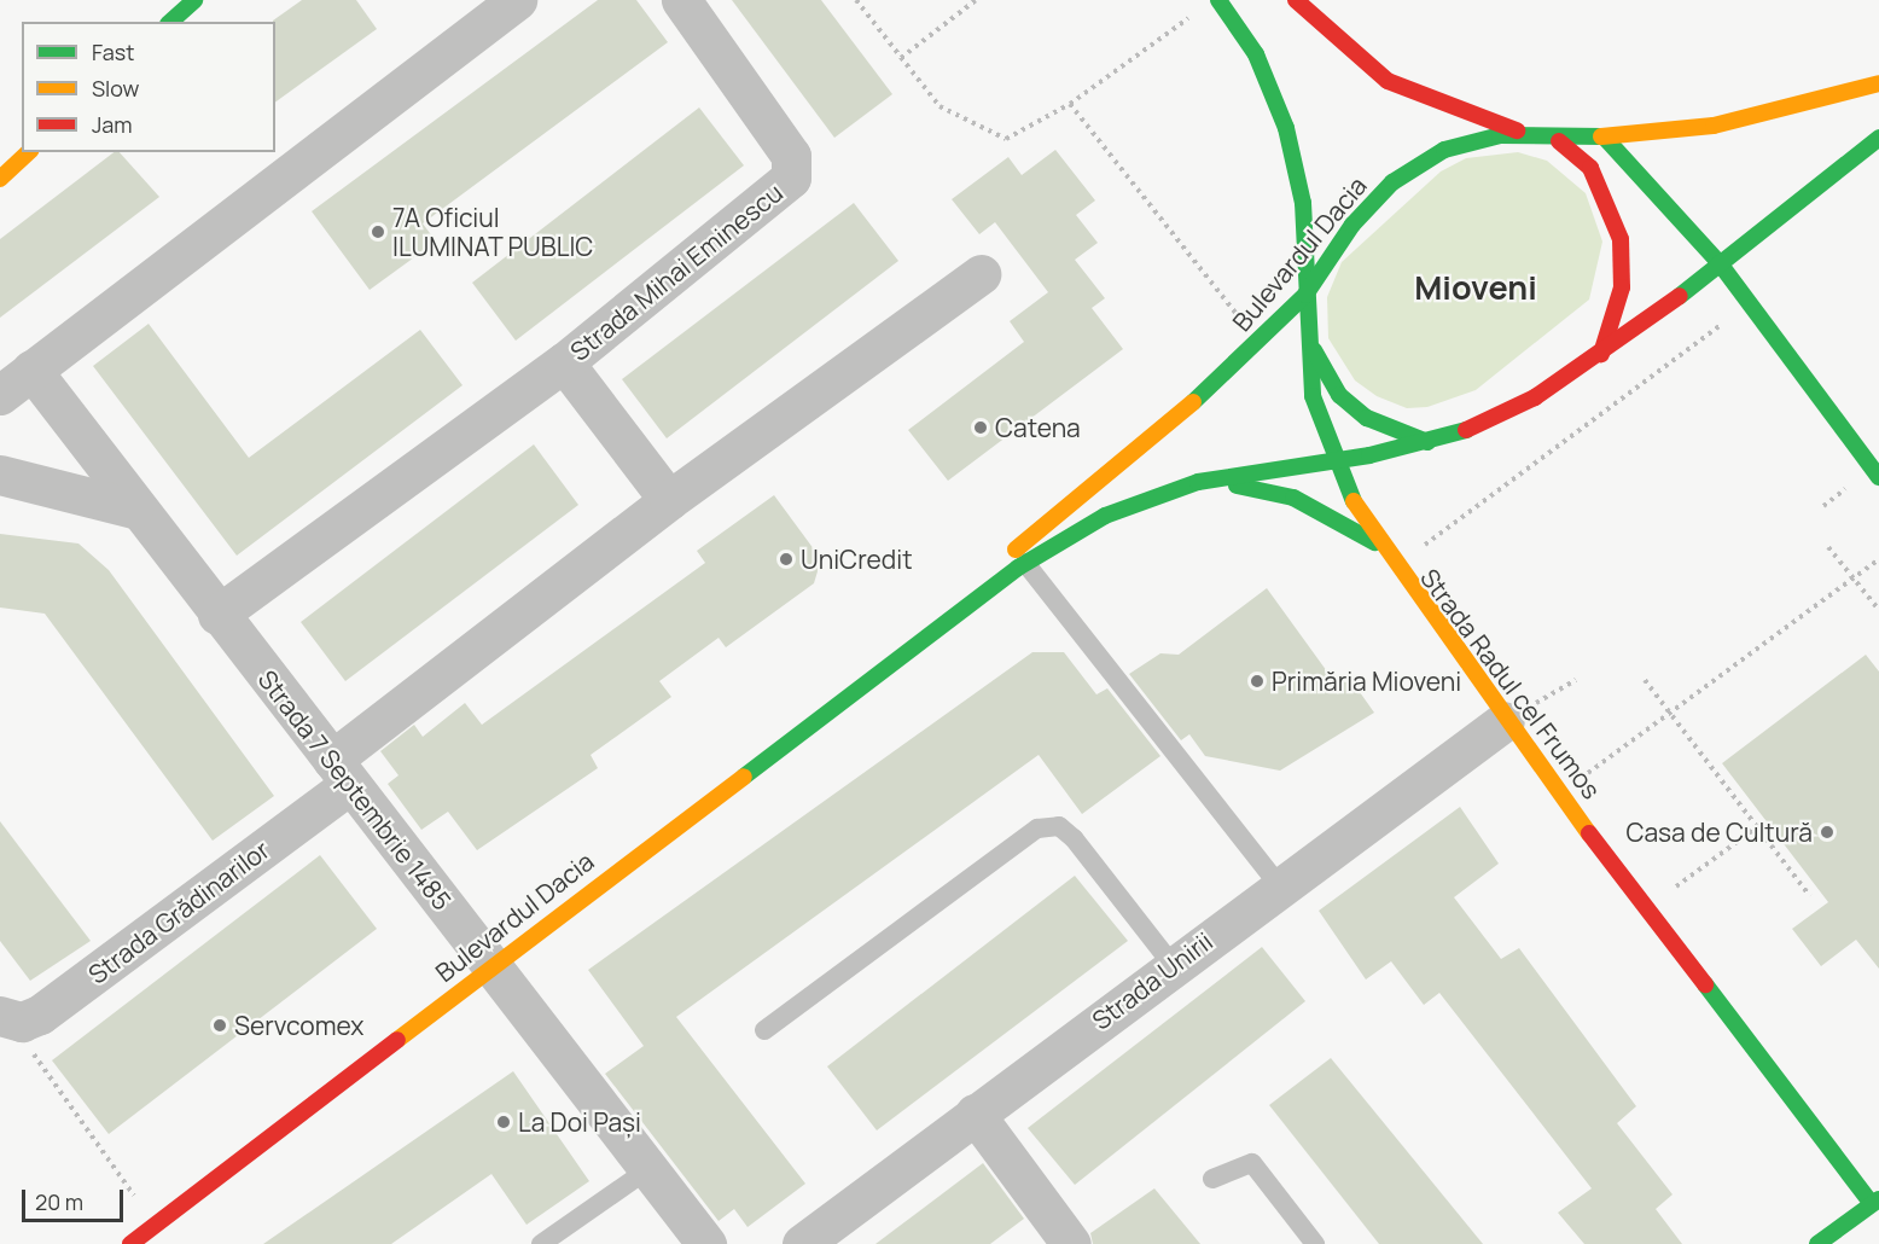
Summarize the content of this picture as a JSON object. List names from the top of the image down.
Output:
{
  "streets": {
    "main road": ["Bulevardul Dacia", "Strada Radul cel Frumos"],
    "street": [
      "Strada Mihai Eminescu",
      "Strada 7 Septembrie 1485",
      "Strada Grădinarilor",
      "Strada Unirii"
    ]
  },
  "crossings": [
    ["Bulevardul Dacia", "Strada Radul cel Frumos"],
    ["Bulevardul Dacia", "Strada 7 Septembrie 1485"],
    ["Strada Radul cel Frumos", "Strada Unirii"],
    ["Strada 7 Septembrie 1485", "Strada Grădinarilor"]
  ],
  "districts": ["Mioveni"],
  "places": [
    "7A Oficiul ILUMINAT PUBLIC",
    "Catena",
    "UniCredit",
    "Primăria Mioveni",
    "Casa de Cultură",
    "Servcomex",
    "La Doi Pași"
  ],
  "legend": ["Fast", "Slow", "Jam"],
  "scale_bar": "20 m"
}
